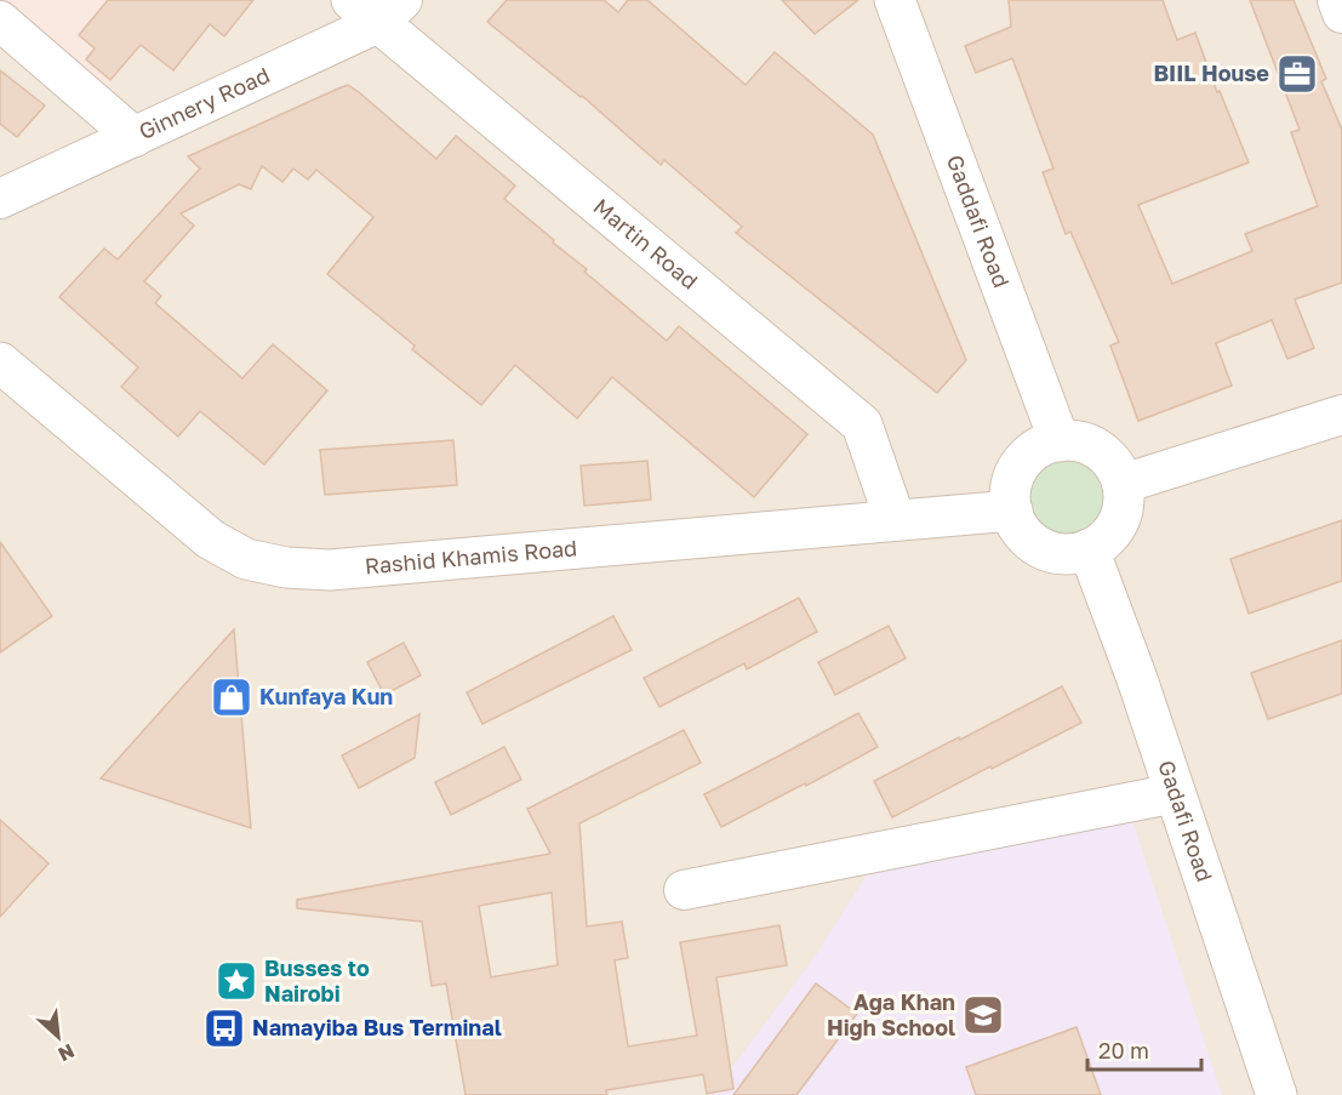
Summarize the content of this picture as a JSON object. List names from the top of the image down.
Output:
{
  "streets": {
    "street": [
      "Ginnery Road",
      "Gaddafi Road",
      "Martin Road",
      "Rashid Khamis Road",
      "Gadafi Road"
    ]
  },
  "crossings": [
    ["Ginnery Road", "Martin Road"],
    ["Gaddafi Road", "Rashid Khamis Road"],
    ["Gaddafi Road", "Gadafi Road"],
    ["Martin Road", "Rashid Khamis Road"],
    ["Rashid Khamis Road", "Gadafi Road"]
  ],
  "places": {
    "office": ["BIIL House"],
    "shop": ["Kunfaya Kun"],
    "place": ["Busses to Nairobi"],
    "school or university": ["Aga Khan High School"],
    "bus stop": ["Namayiba Bus Terminal"]
  },
  "scale_bar": "20 m",
  "north": "bottom right"
}
